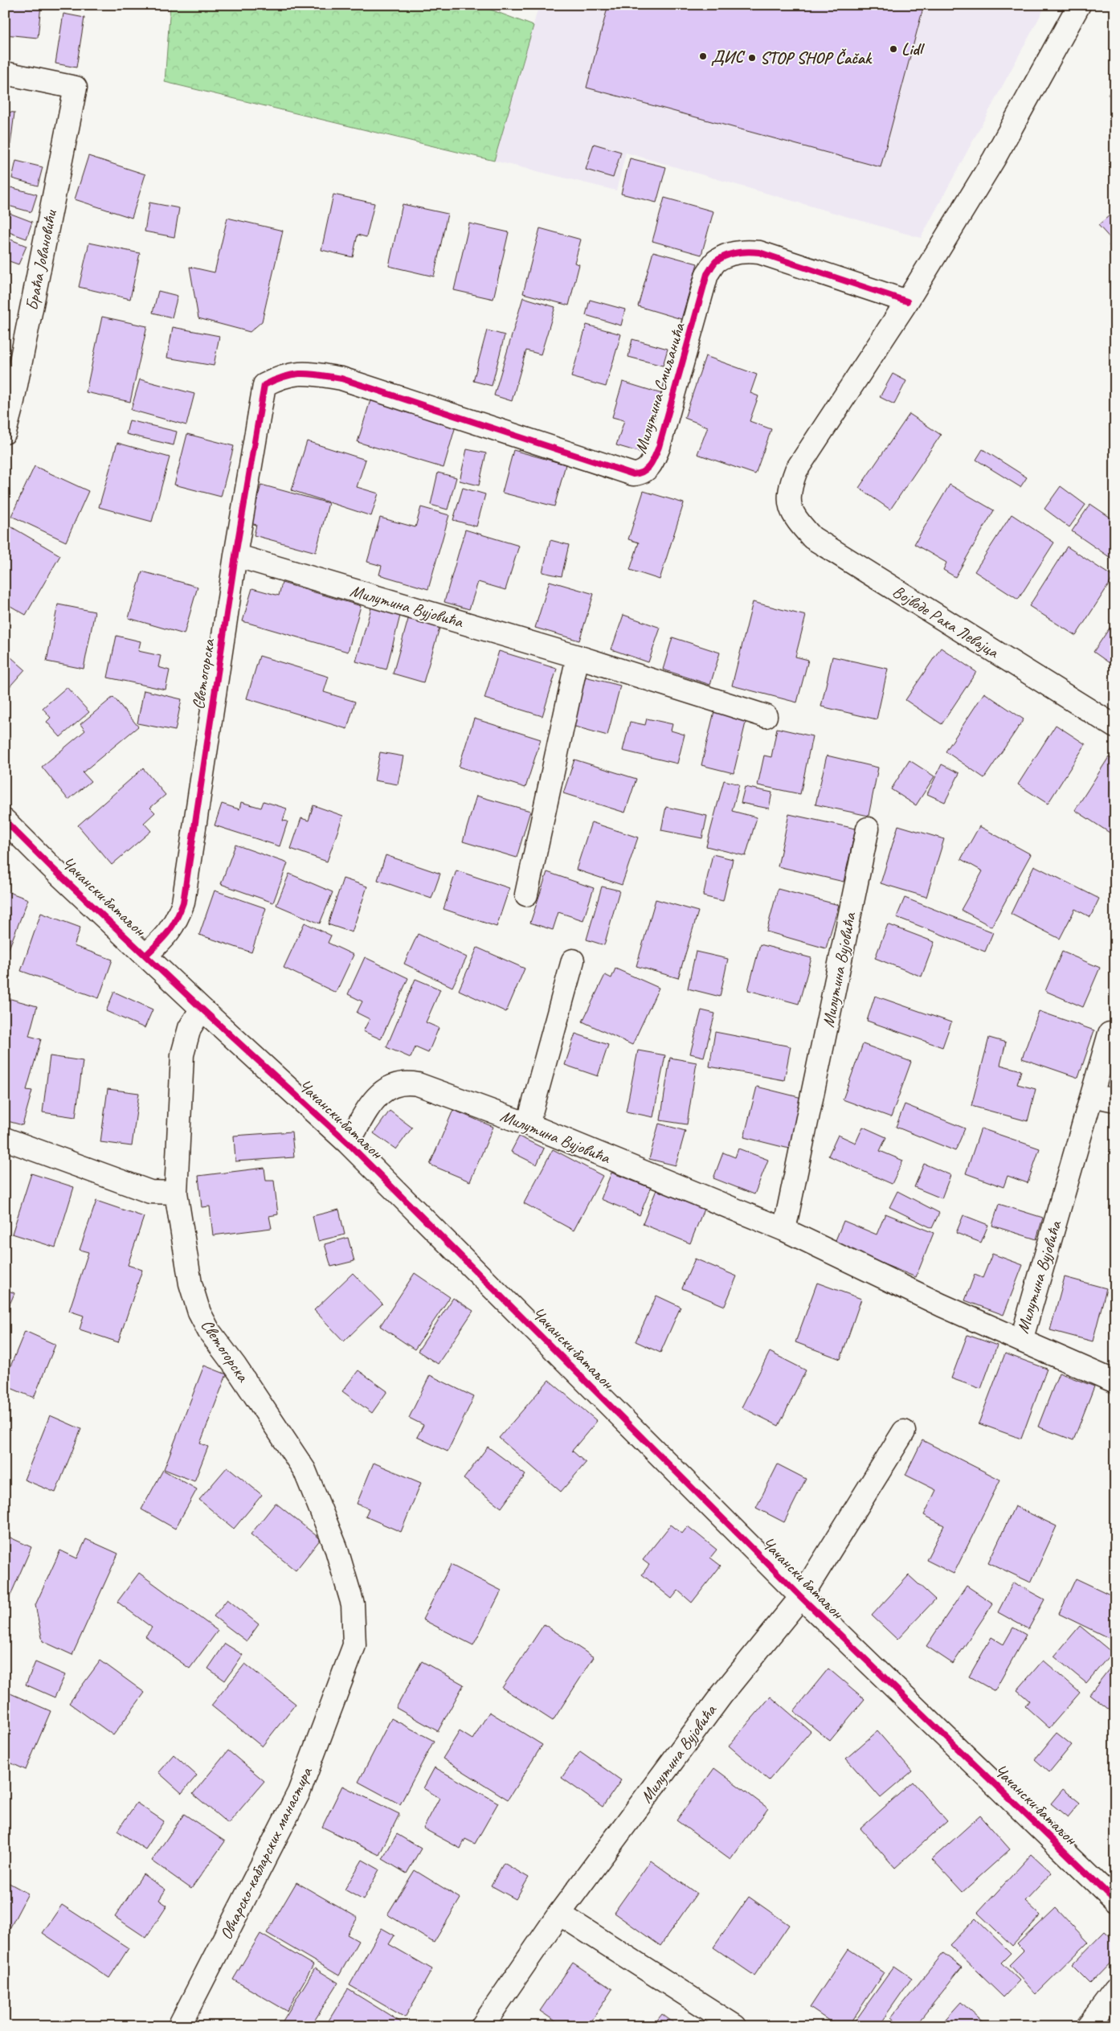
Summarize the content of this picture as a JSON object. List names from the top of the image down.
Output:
{
  "streets": {
    "street": [
      "Браћа Јовановићи",
      "Милутина Смиљанића",
      "Милутина Вујовића",
      "Војводе Рака Левајца",
      "Светогорска",
      "Чачански батаљон",
      "Овчарско-кабларских манастира"
    ]
  },
  "crossings": [
    ["Милутина Смиљанића", "Војводе Рака Левајца"],
    ["Милутина Смиљанића", "Светогорска"],
    ["Милутина Вујовића", "Светогорска"],
    ["Милутина Вујовића", "Чачански батаљон"],
    ["Светогорска", "Чачански батаљон"],
    ["Светогорска", "Овчарско-кабларских манастира"]
  ],
  "places": ["Lidl", "ДИС", "STOP SHOP Čačak"]
}
